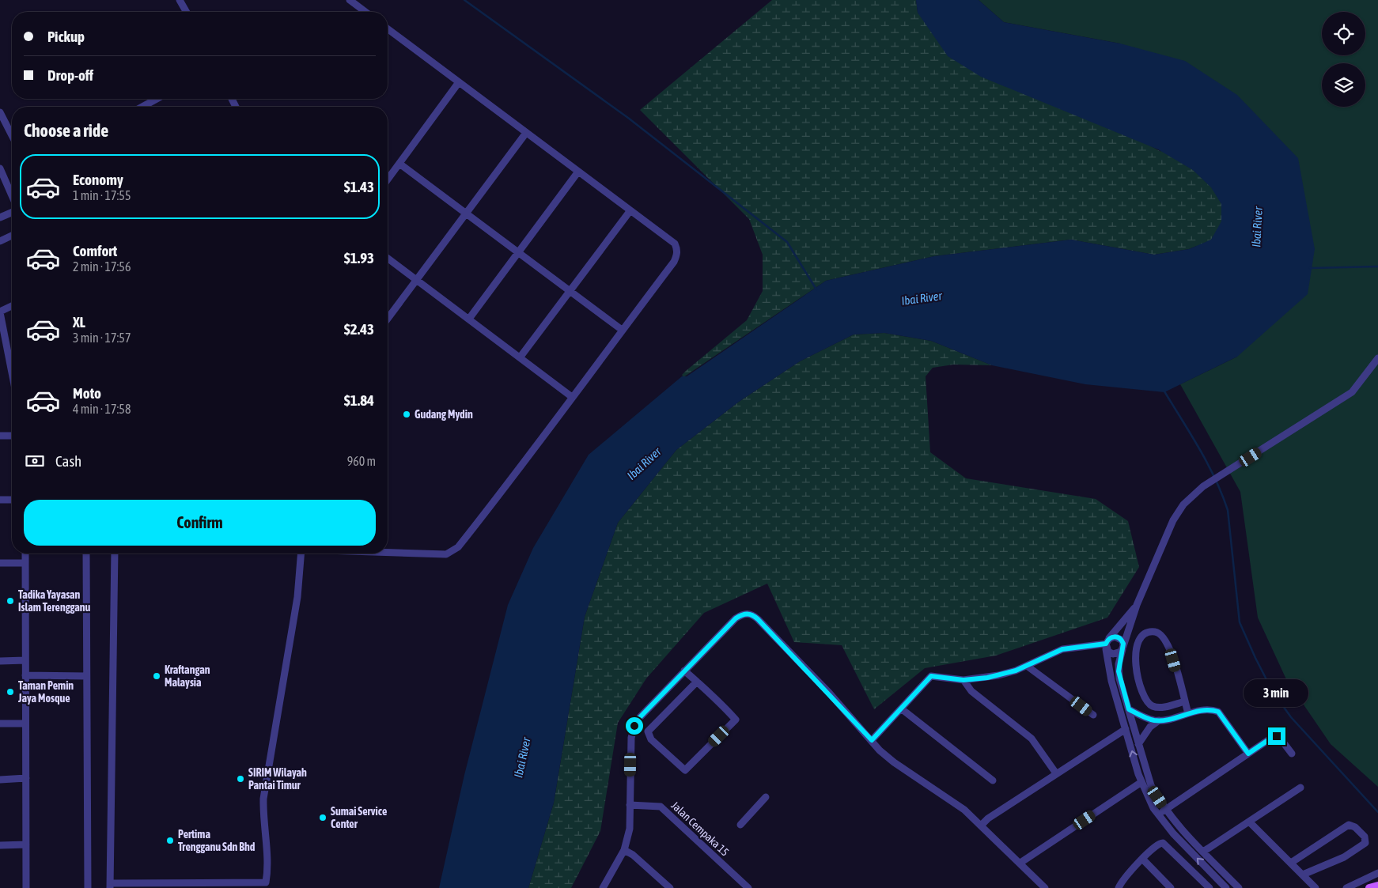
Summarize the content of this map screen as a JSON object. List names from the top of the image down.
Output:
{
  "streets": {
    "street": ["Jalan Cempaka 15"]
  },
  "water": ["Ibai River"],
  "places": [
    "Gudang Mydin",
    "Tadika Yayasan Islam Terengganu",
    "Kraftangan Malaysia",
    "Taman Pemin Jaya Mosque",
    "SIRIM Wilayah Pantai Timur",
    "Sumai Service Center",
    "Pertima Trengganu Sdn Bhd"
  ],
  "page": {
    "banner": ["Pickup", "Drop-off"],
    "heading": "Choose a ride",
    "list": [
      {
        "name": "Economy",
        "note": "1 min · 17:55",
        "value": "$1.43"
      },
      {
        "name": "Comfort",
        "note": "2 min · 17:56",
        "value": "$1.93"
      },
      {
        "name": "XL",
        "note": "3 min · 17:57",
        "value": "$2.43"
      },
      {
        "name": "Moto",
        "note": "4 min · 17:58",
        "value": "$1.84"
      }
    ],
    "pay": ["Cash", "960 m"],
    "buttons": "Confirm",
    "bubble": "3 min"
  }
}
